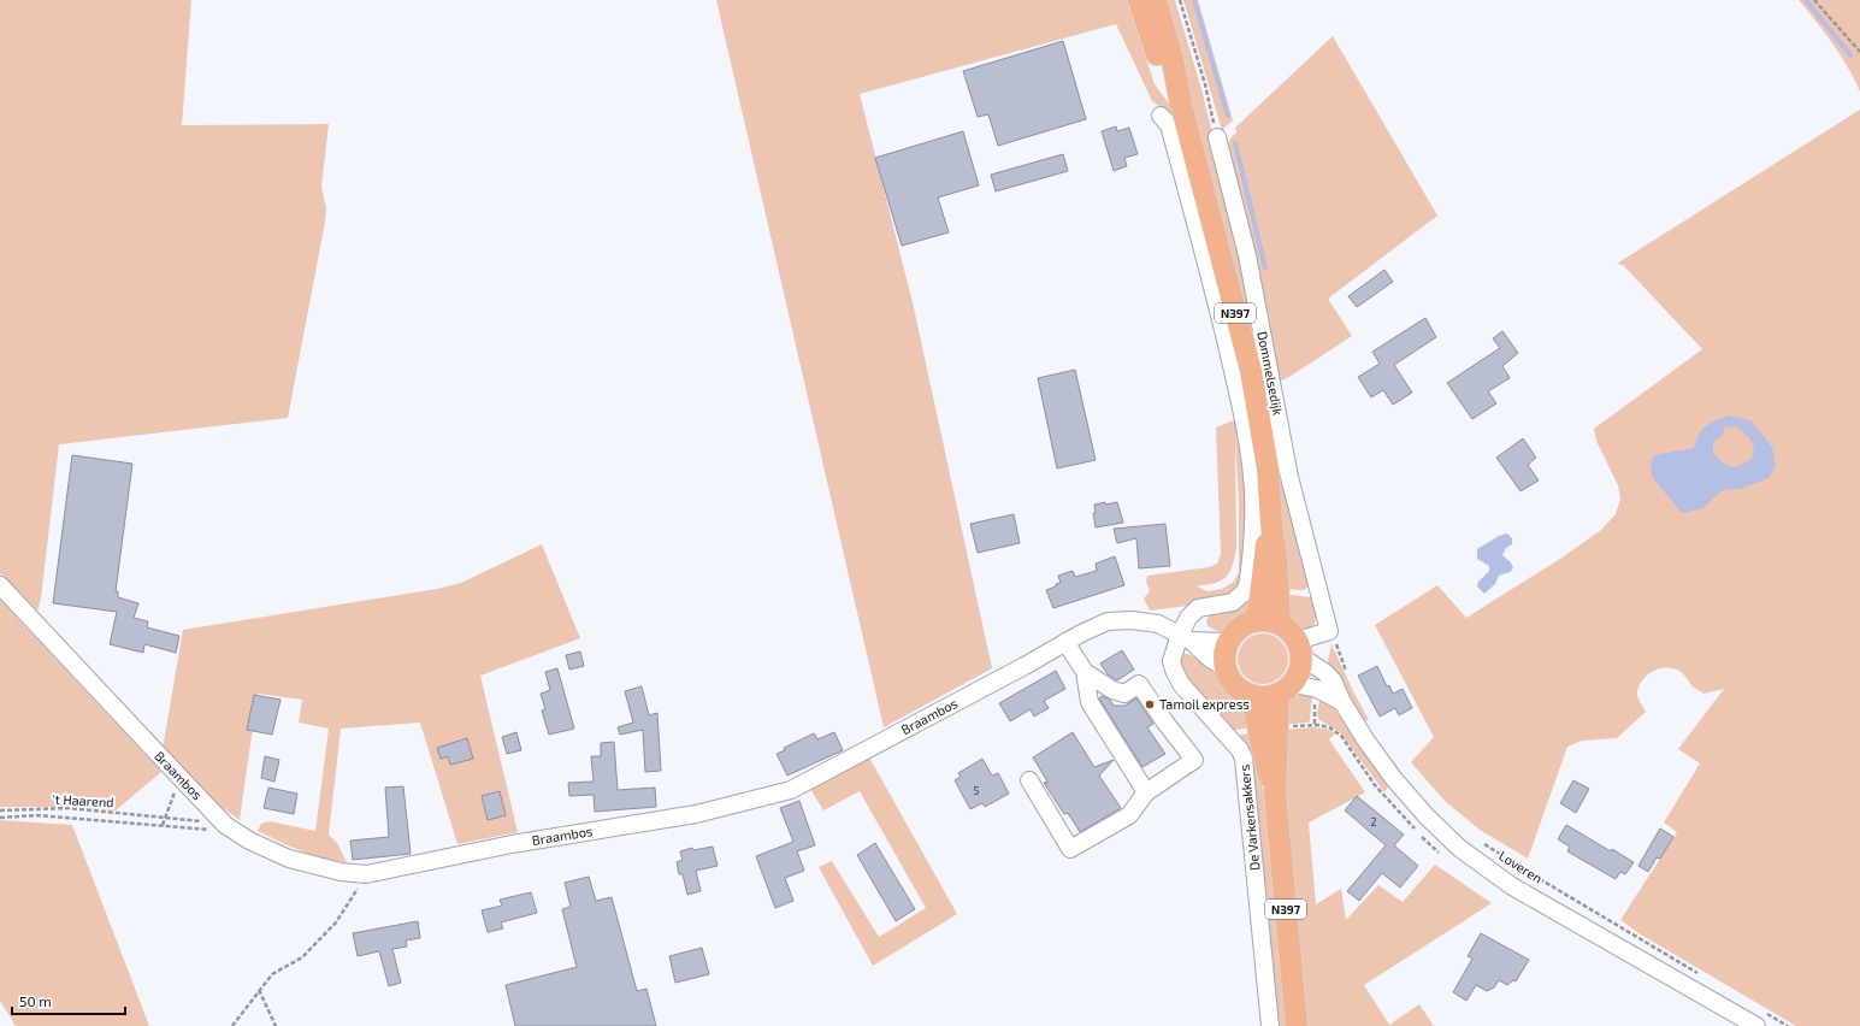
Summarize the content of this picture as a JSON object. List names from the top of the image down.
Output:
{
  "streets": {
    "main road": ["N397", "Dommelsedijk"],
    "street": ["Braambos", "De Varkensakkers", "Loveren"],
    "path": ["'t Haarend"]
  },
  "crossings": [
    ["N397", "Dommelsedijk"],
    ["N397", "Braambos"],
    ["N397", "Loveren"],
    ["Dommelsedijk", "Braambos"],
    ["Dommelsedijk", "Loveren"],
    ["Braambos", "'t Haarend"],
    ["Braambos", "De Varkensakkers"],
    ["Braambos", "Loveren"]
  ],
  "places": ["Tamoil express"],
  "house_numbers": ["5", "2"],
  "scale_bar": "50 m"
}
